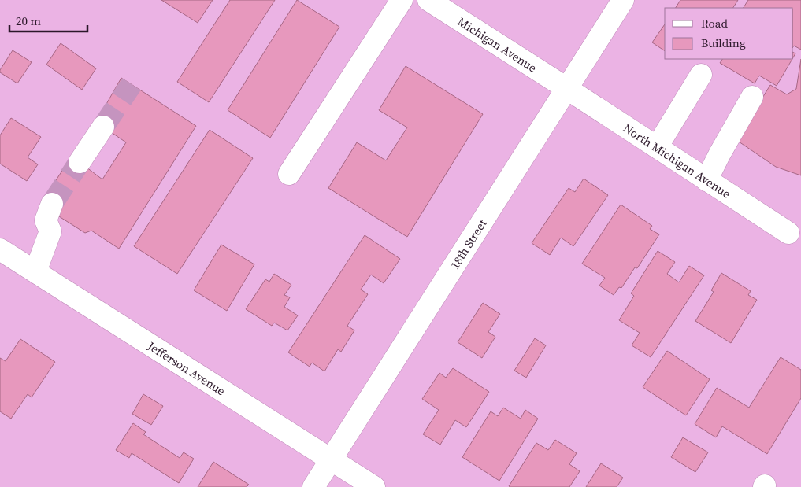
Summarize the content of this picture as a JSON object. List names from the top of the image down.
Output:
{
  "streets": {
    "street": [
      "Michigan Avenue",
      "North Michigan Avenue",
      "18th Street",
      "Jefferson Avenue"
    ]
  },
  "crossings": [
    ["Michigan Avenue", "North Michigan Avenue"],
    ["Michigan Avenue", "18th Street"],
    ["North Michigan Avenue", "18th Street"],
    ["18th Street", "Jefferson Avenue"]
  ],
  "legend": ["Road", "Building"],
  "scale_bar": "20 m"
}
